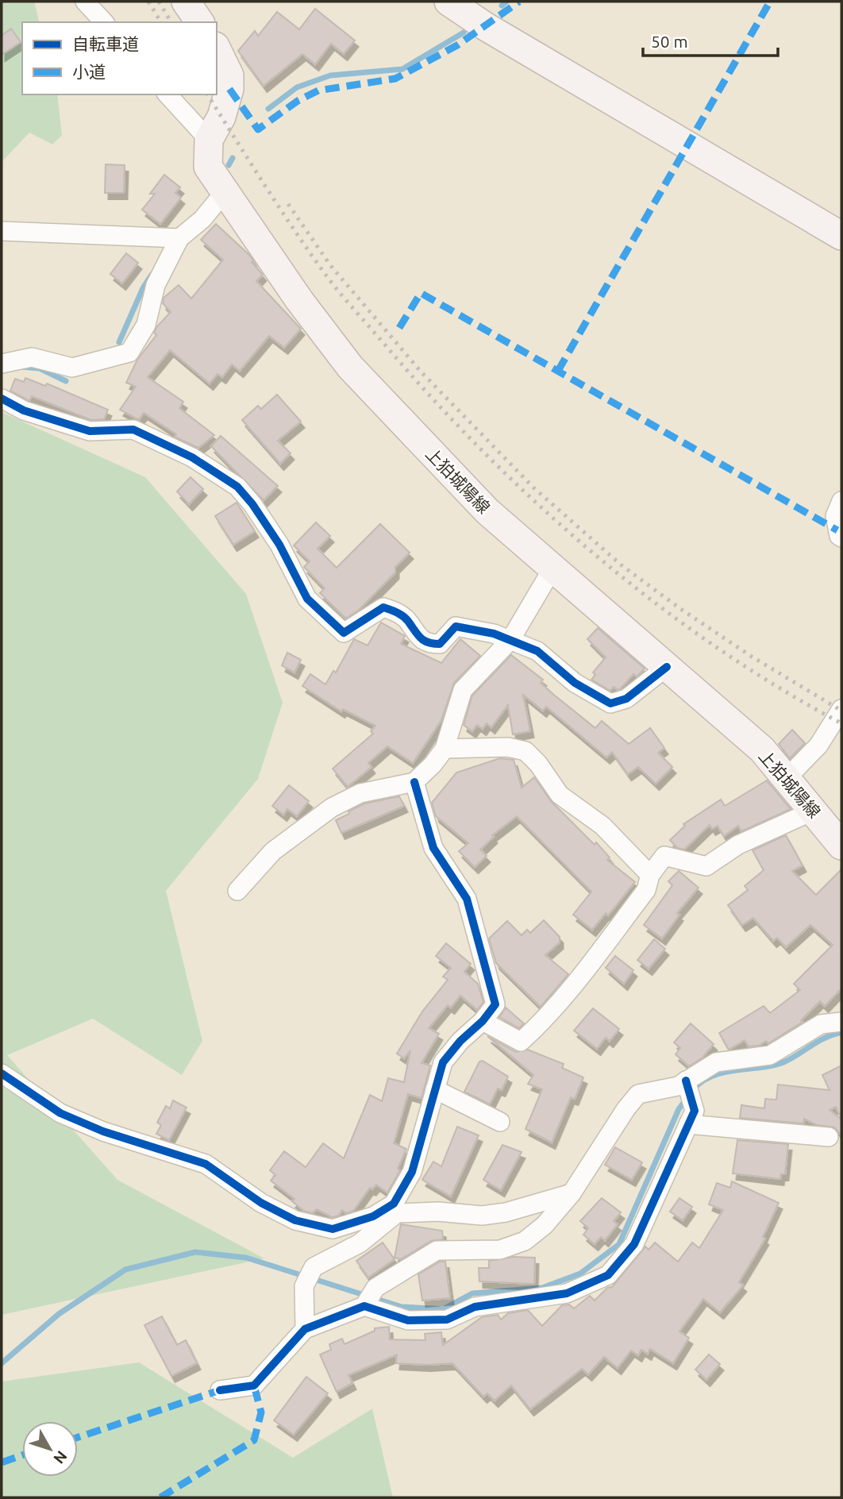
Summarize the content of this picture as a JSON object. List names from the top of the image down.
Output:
{
  "streets": {
    "main road": ["上狛城陽線"]
  },
  "legend": ["自転車道", "小道"],
  "scale_bar": "50 m",
  "north": "bottom right"
}
